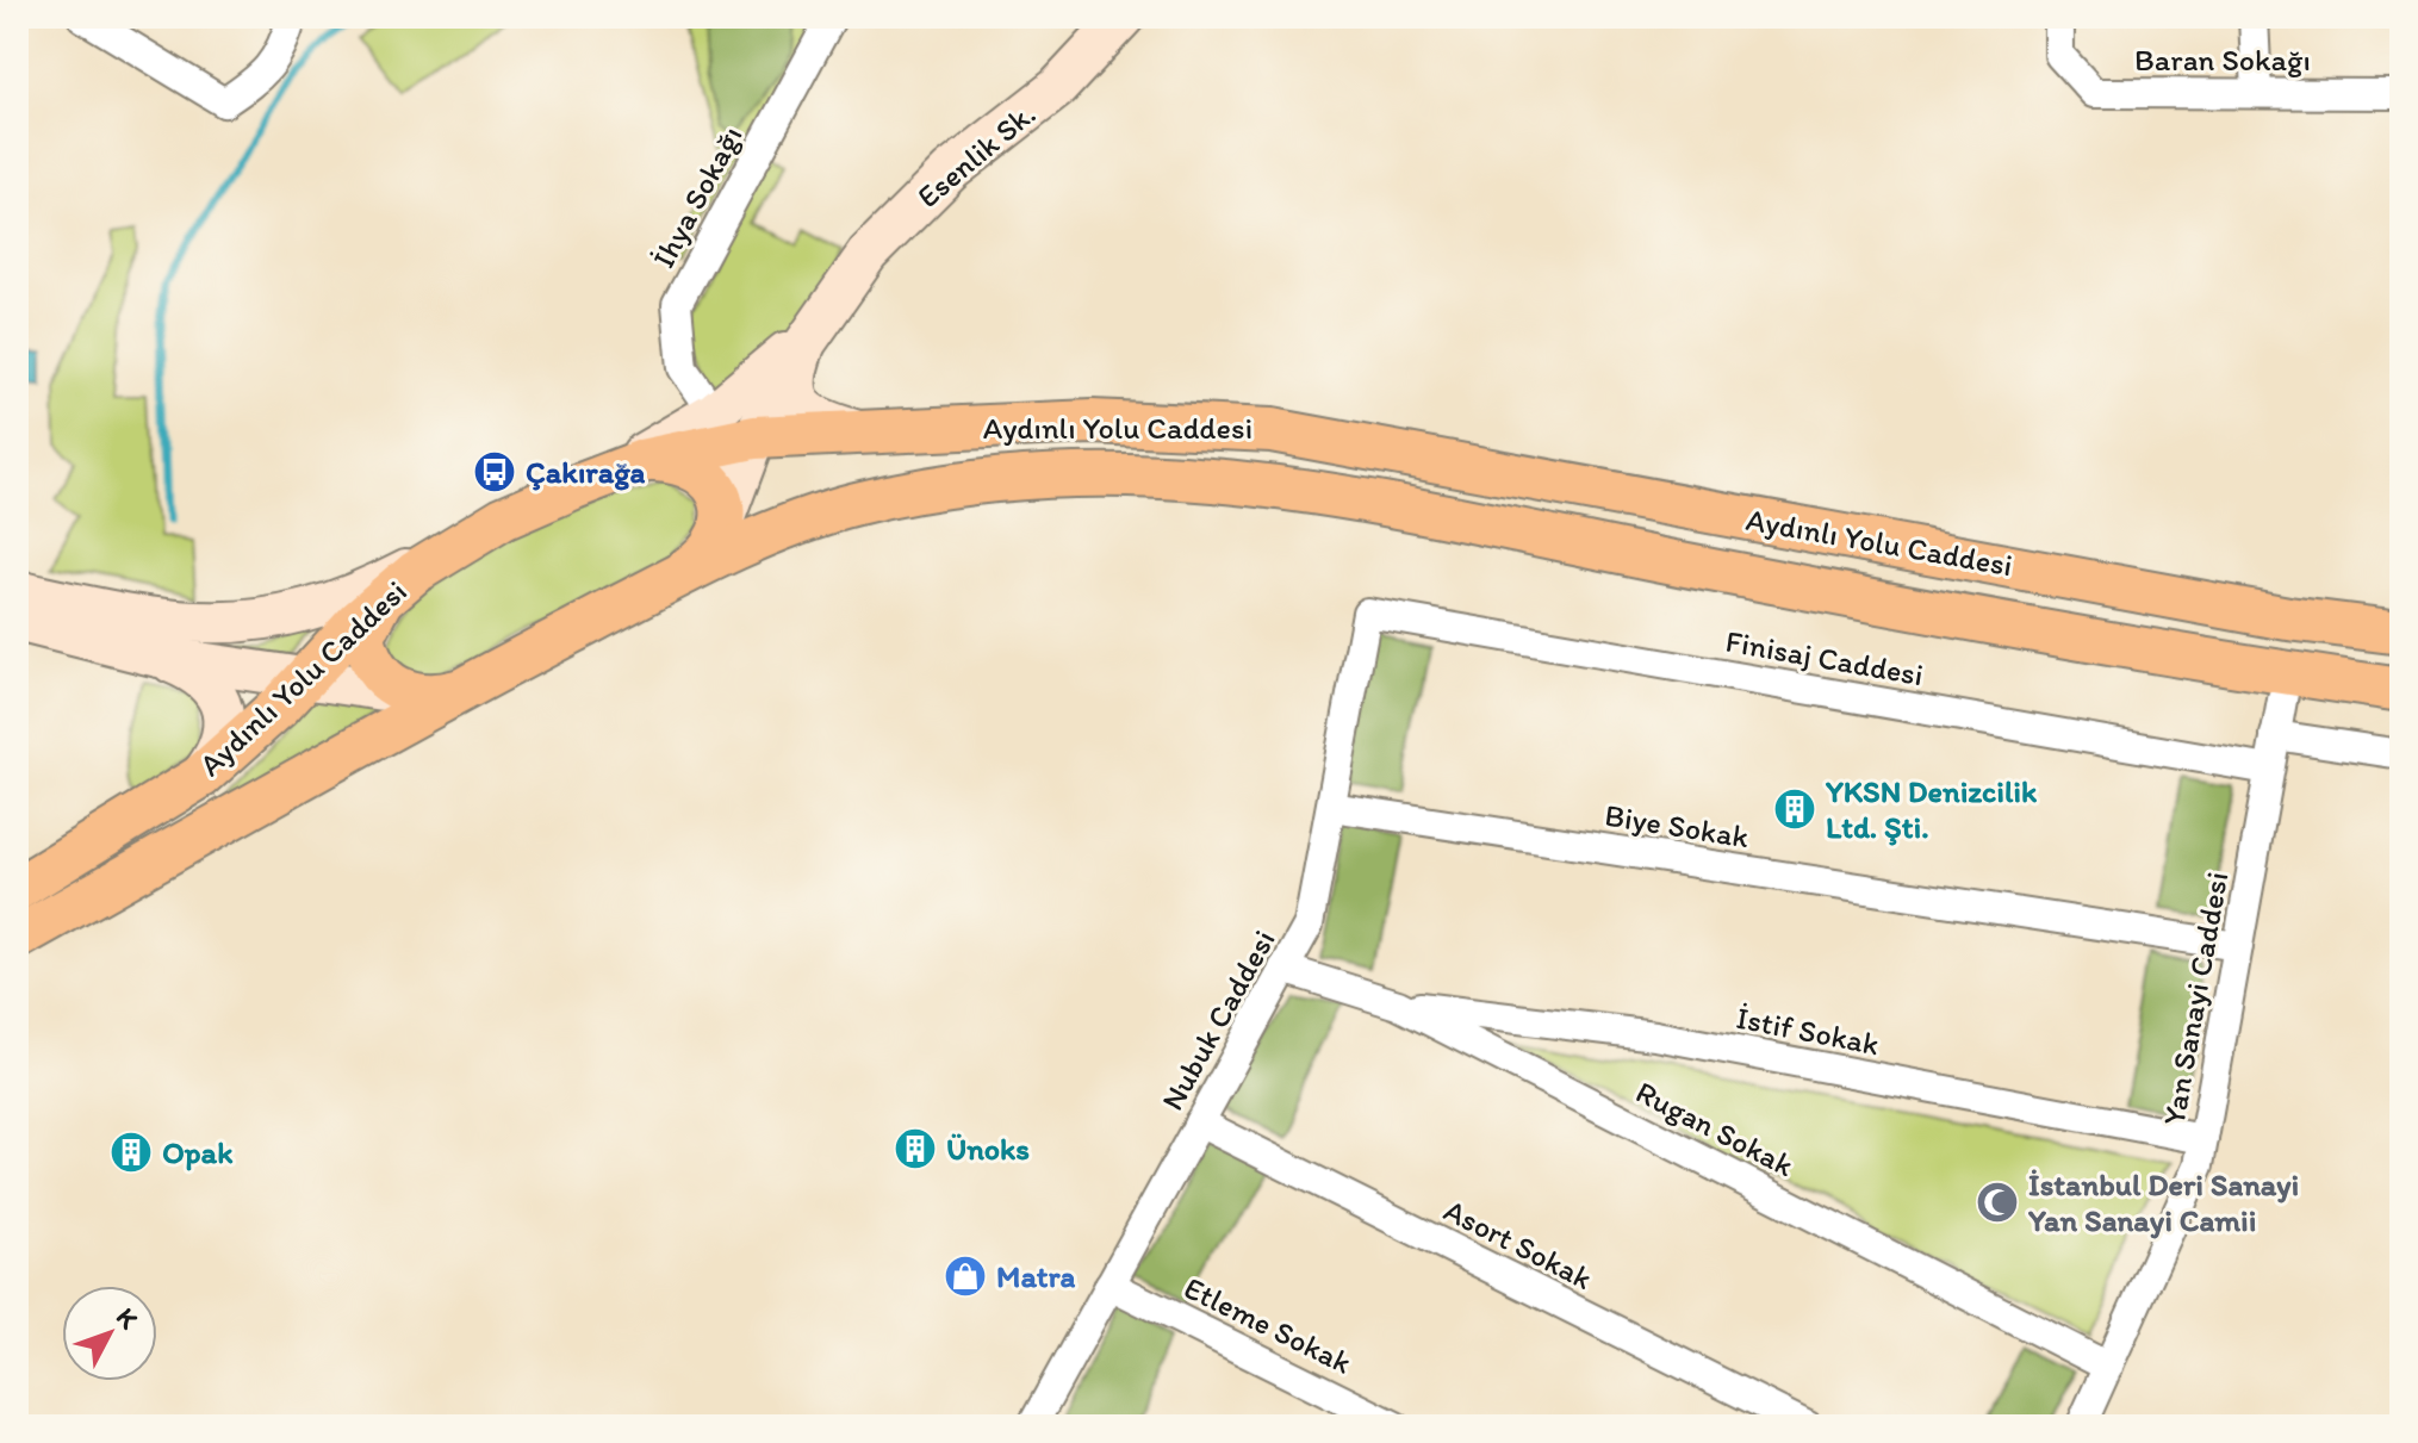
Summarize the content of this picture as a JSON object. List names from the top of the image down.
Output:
{
  "streets": {
    "main road": ["Aydınlı Yolu Caddesi"],
    "street": [
      "Baran Sokağı",
      "Esenlik Sk.",
      "İhya Sokağı",
      "Finisaj Caddesi",
      "Biye Sokak",
      "Yan Sanayi Caddesi",
      "Nubuk Caddesi",
      "İstif Sokak",
      "Rugan Sokak",
      "Asort Sokak",
      "Etleme Sokak"
    ]
  },
  "crossings": [
    ["Esenlik Sk.", "İhya Sokağı"],
    ["Esenlik Sk.", "Aydınlı Yolu Caddesi"],
    ["Aydınlı Yolu Caddesi", "Yan Sanayi Caddesi"],
    ["Finisaj Caddesi", "Yan Sanayi Caddesi"],
    ["Finisaj Caddesi", "Nubuk Caddesi"],
    ["Biye Sokak", "Yan Sanayi Caddesi"],
    ["Biye Sokak", "Nubuk Caddesi"],
    ["Yan Sanayi Caddesi", "İstif Sokak"],
    ["Yan Sanayi Caddesi", "Rugan Sokak"],
    ["Nubuk Caddesi", "Rugan Sokak"],
    ["Nubuk Caddesi", "Asort Sokak"],
    ["Nubuk Caddesi", "Etleme Sokak"],
    ["İstif Sokak", "Rugan Sokak"]
  ],
  "places": {
    "bus stop": ["Çakırağa"],
    "building": ["YKSN Denizcilik Ltd. Şti.", "Ünoks", "Opak"],
    "mosque": ["İstanbul Deri Sanayi Yan Sanayi Camii"],
    "shop": ["Matra"]
  },
  "north": "top right"
}
